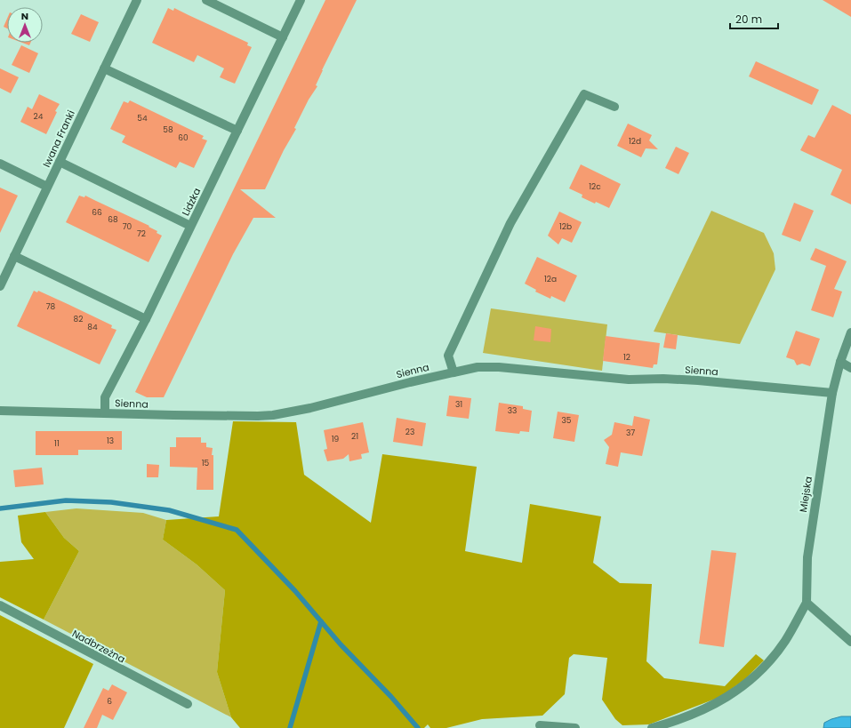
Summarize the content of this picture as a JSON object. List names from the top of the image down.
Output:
{
  "streets": {
    "street": [
      "Iwana Franki",
      "Lidzka",
      "Sienna",
      "Miejska",
      "Nadbrzeżna"
    ]
  },
  "crossings": [
    ["Lidzka", "Sienna"],
    ["Sienna", "Miejska"]
  ],
  "house_numbers": [
    "24",
    "54",
    "58",
    "60",
    "12d",
    "12c",
    "66",
    "68",
    "70",
    "12b",
    "72",
    "12a",
    "78",
    "82",
    "84",
    "12",
    "31",
    "33",
    "35",
    "23",
    "37",
    "21",
    "19",
    "13",
    "11",
    "15",
    "6"
  ],
  "scale_bar": "20 m",
  "north": "top"
}
